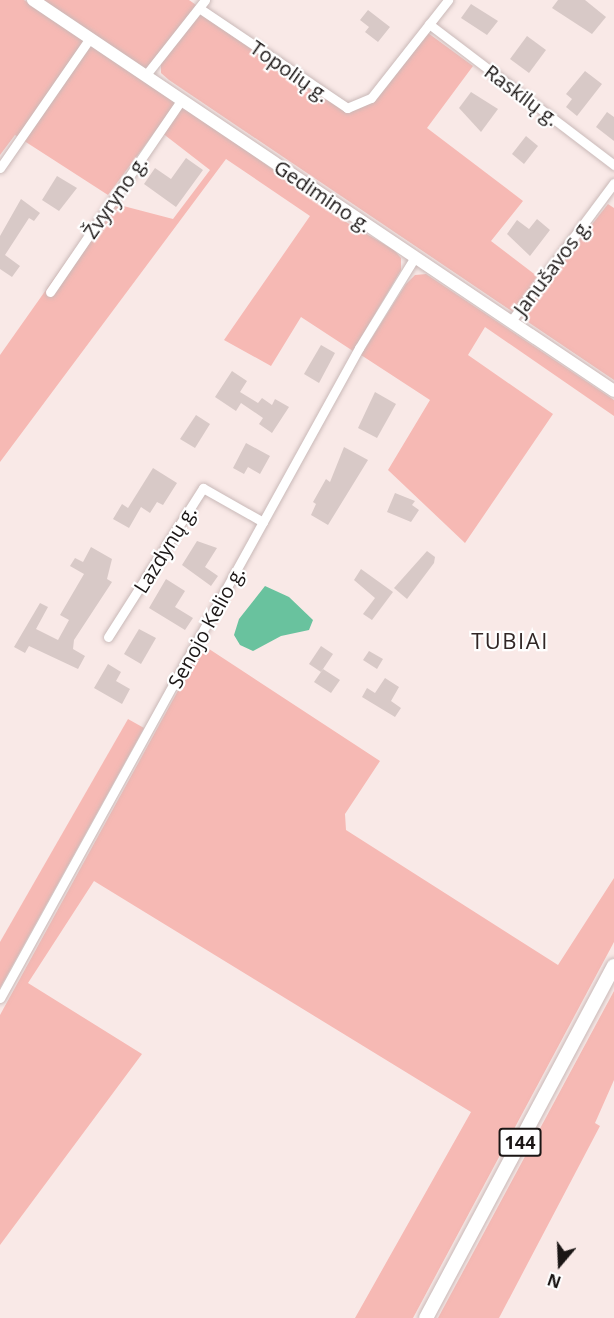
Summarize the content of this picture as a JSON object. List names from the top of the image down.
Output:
{
  "streets": {
    "main road": ["Gedimino g.", "144"],
    "street": [
      "Topolių g.",
      "Raskilų g.",
      "Žvyryno g.",
      "Janušavos g.",
      "Lazdynų g.",
      "Senojo Kelio g."
    ]
  },
  "crossings": [
    ["Topolių g.", "Raskilų g."],
    ["Gedimino g.", "Žvyryno g."],
    ["Gedimino g.", "Janušavos g."],
    ["Gedimino g.", "Senojo Kelio g."],
    ["Lazdynų g.", "Senojo Kelio g."]
  ],
  "districts": ["TUBIAI"],
  "north": "bottom"
}
